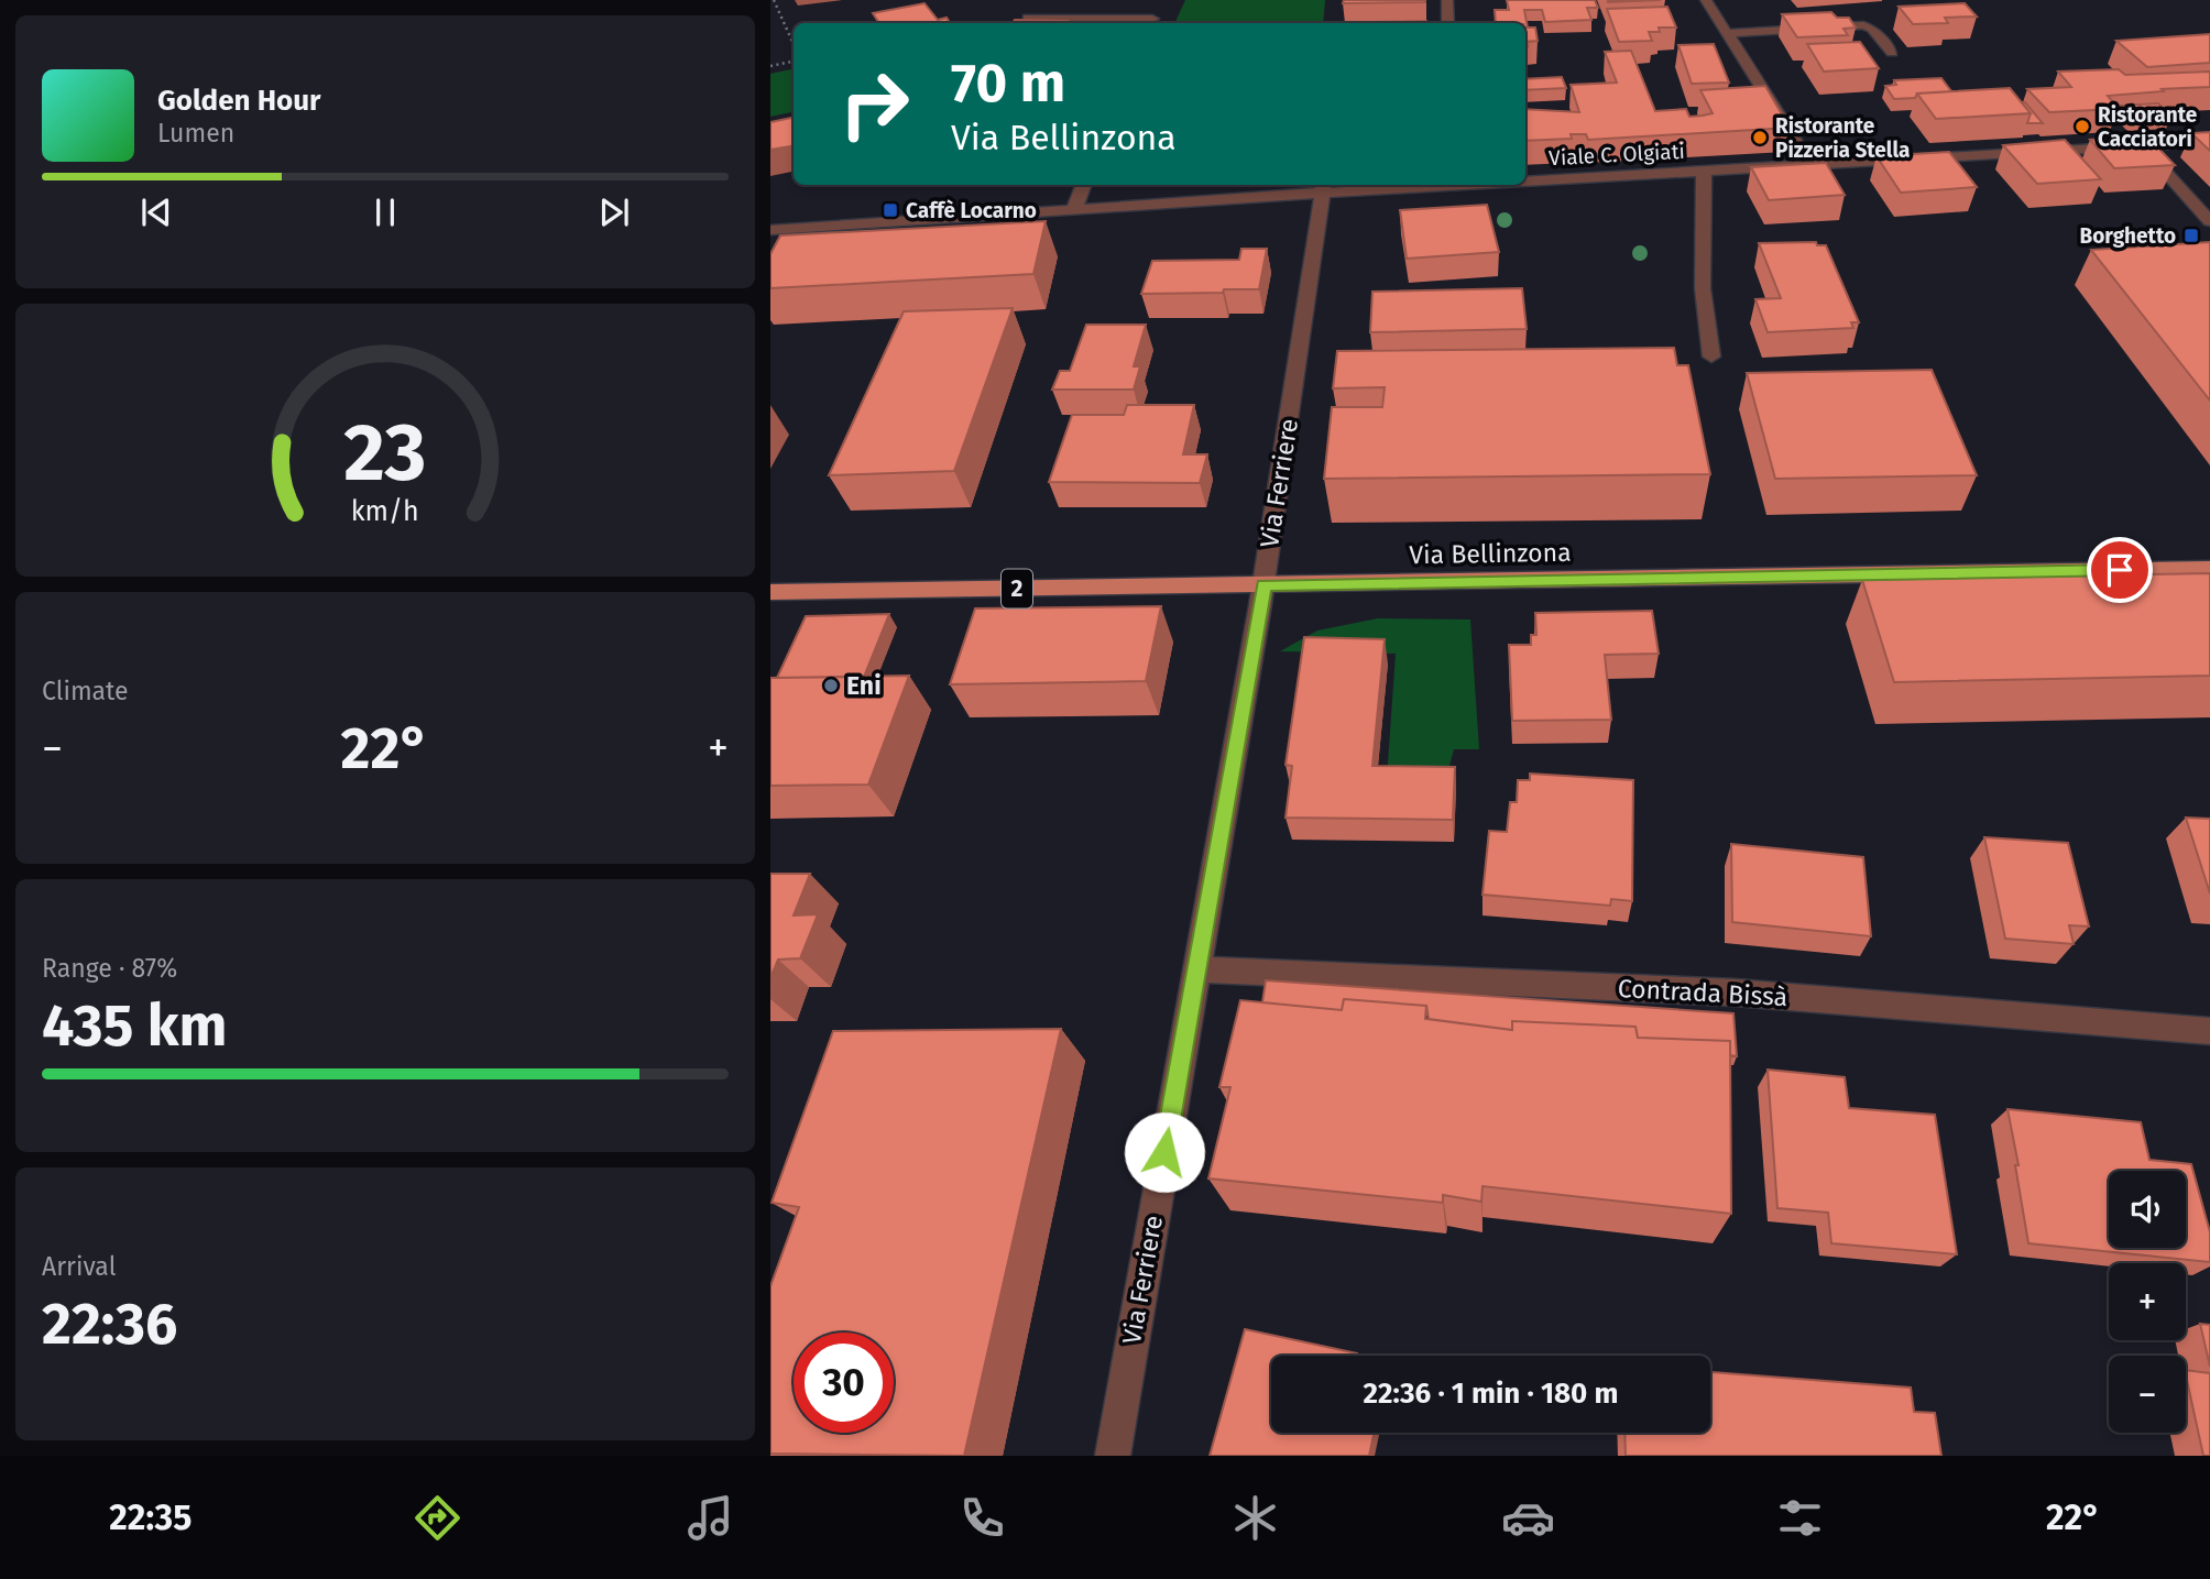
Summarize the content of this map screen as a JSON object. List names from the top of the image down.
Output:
{
  "streets": {
    "main road": ["Via Bellinzona", "2"],
    "street": ["Viale C. Olgiati", "Via Ferriere", "Contrada Bissà"]
  },
  "crossings": [
    ["Viale C. Olgiati", "Via Ferriere"],
    ["Via Ferriere", "Via Bellinzona"],
    ["Via Ferriere", "Contrada Bissà"]
  ],
  "places": {
    "other": ["Ristorante Cacciatori", "Ristorante Pizzeria Stella", "Eni"],
    "transit": ["Caffè Locarno", "Borghetto"]
  },
  "page": {
    "turn": ["70 m", "Via Bellinzona"],
    "song": ["Golden Hour", "Lumen"],
    "tile": [
      "Climate",
      ["Range · 87%", "435 km"],
      ["Arrival", "22:36"]
    ],
    "heat": ["−", "22°", "+"],
    "map_buttons": ["+", "−"],
    "limit": "30",
    "trip": "22:36 · 1 min · 180 m",
    "tabs": ["22:35", "22°"],
    "gauge": ["23", "km/h"]
  }
}
